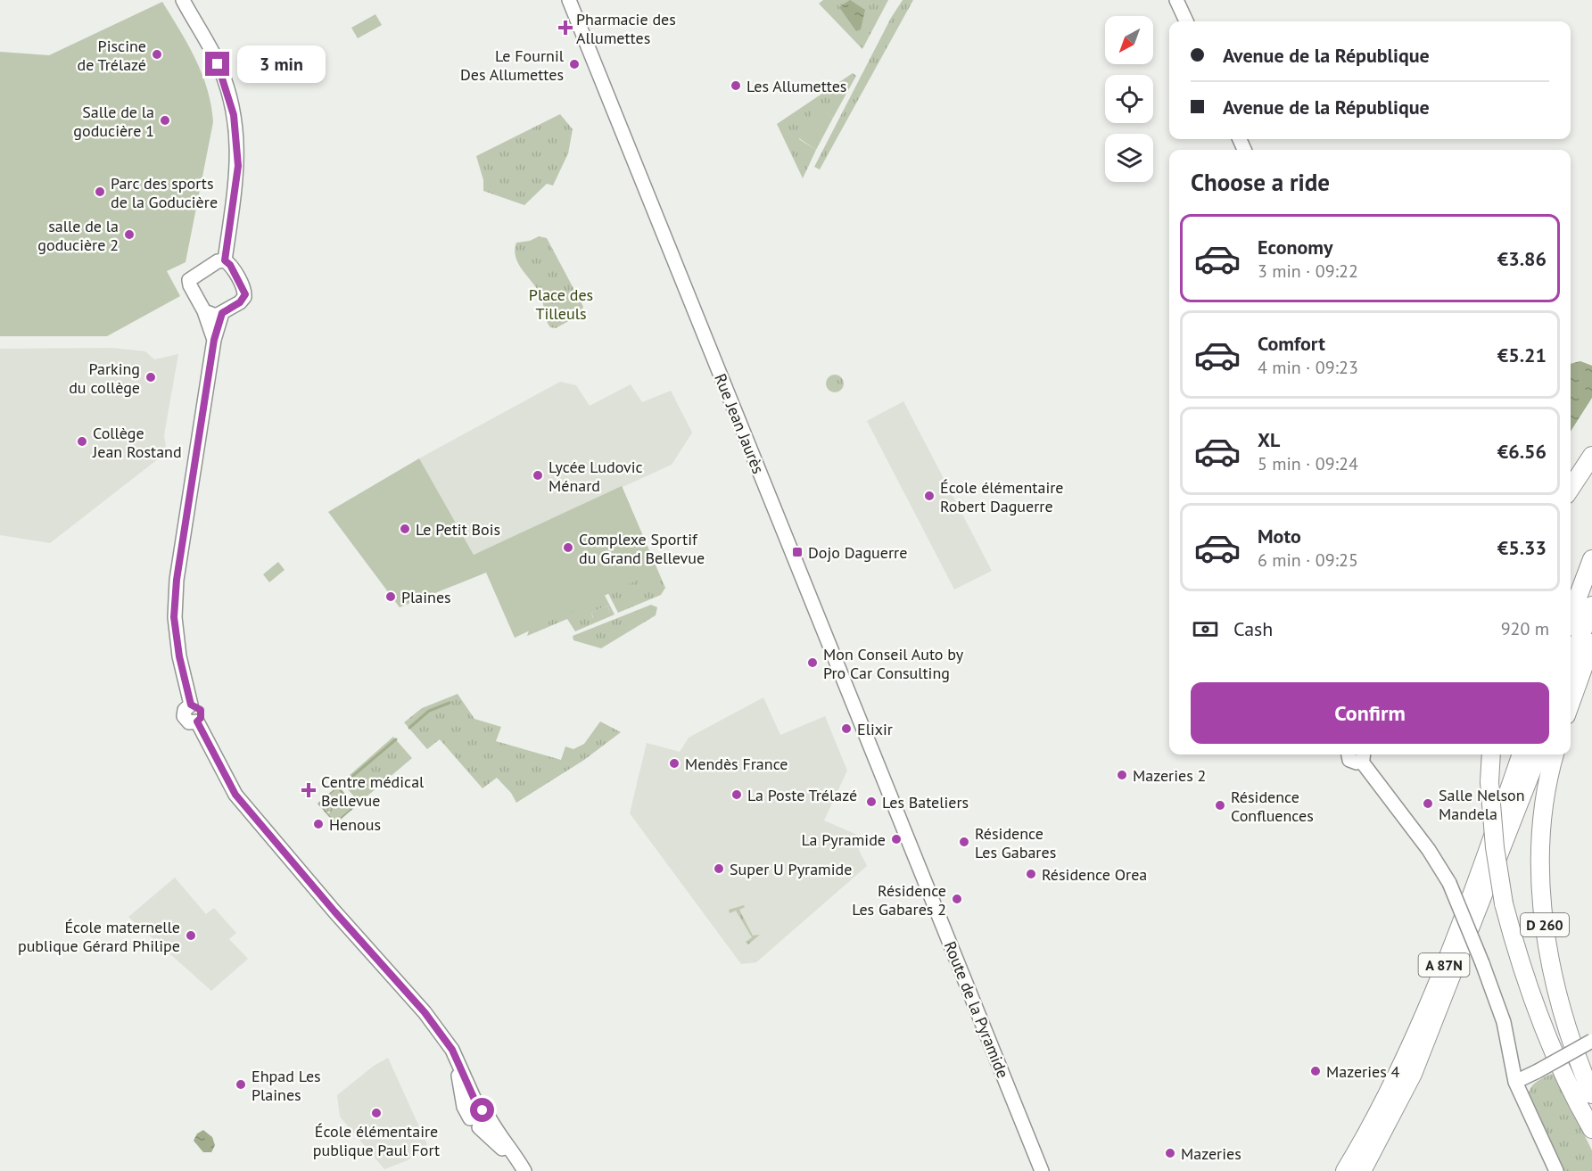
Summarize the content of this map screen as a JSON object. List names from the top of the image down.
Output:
{
  "streets": {
    "highway": ["D 260", "A 87N"],
    "street": ["Rue Jean Jaurès", "Route de la Pyramide"]
  },
  "crossings": [
    ["Rue Jean Jaurès", "Route de la Pyramide"]
  ],
  "parks": ["Place des Tilleuls"],
  "places": {
    "health": ["Pharmacie des Allumettes", "Centre médical Bellevue"],
    "other": [
      "Piscine de Trélazé",
      "Le Fournil Des Allumettes",
      "Les Allumettes",
      "Salle de la goducière 1",
      "Parc des sports de la Goducière",
      "salle de la goducière 2",
      "Parking du collège",
      "Collège Jean Rostand",
      "Lycée Ludovic Ménard",
      "École élémentaire Robert Daguerre",
      "Le Petit Bois",
      "Complexe Sportif du Grand Bellevue",
      "Plaines",
      "Mon Conseil Auto by Pro Car Consulting",
      "Elixir",
      "Mendès France",
      "Mazeries 2",
      "La Poste Trélazé",
      "Les Bateliers",
      "Salle Nelson Mandela",
      "Résidence Confluences",
      "Henous",
      "La Pyramide",
      "Résidence Les Gabares",
      "Super U Pyramide",
      "Résidence Orea",
      "Résidence Les Gabares 2",
      "École maternelle publique Gérard Philipe",
      "Mazeries 4",
      "Ehpad Les Plaines",
      "École élémentaire publique Paul Fort",
      "Mazeries"
    ],
    "transit": ["Dojo Daguerre"]
  },
  "north": "bottom left",
  "page": {
    "banner": ["Avenue de la République", "Avenue de la République"],
    "bubble": "3 min",
    "heading": "Choose a ride",
    "list": [
      {
        "name": "Economy",
        "note": "3 min · 09:22",
        "value": "€3.86"
      },
      {
        "name": "Comfort",
        "note": "4 min · 09:23",
        "value": "€5.21"
      },
      {
        "name": "XL",
        "note": "5 min · 09:24",
        "value": "€6.56"
      },
      {
        "name": "Moto",
        "note": "6 min · 09:25",
        "value": "€5.33"
      }
    ],
    "pay": ["Cash", "920 m"],
    "buttons": "Confirm"
  }
}
